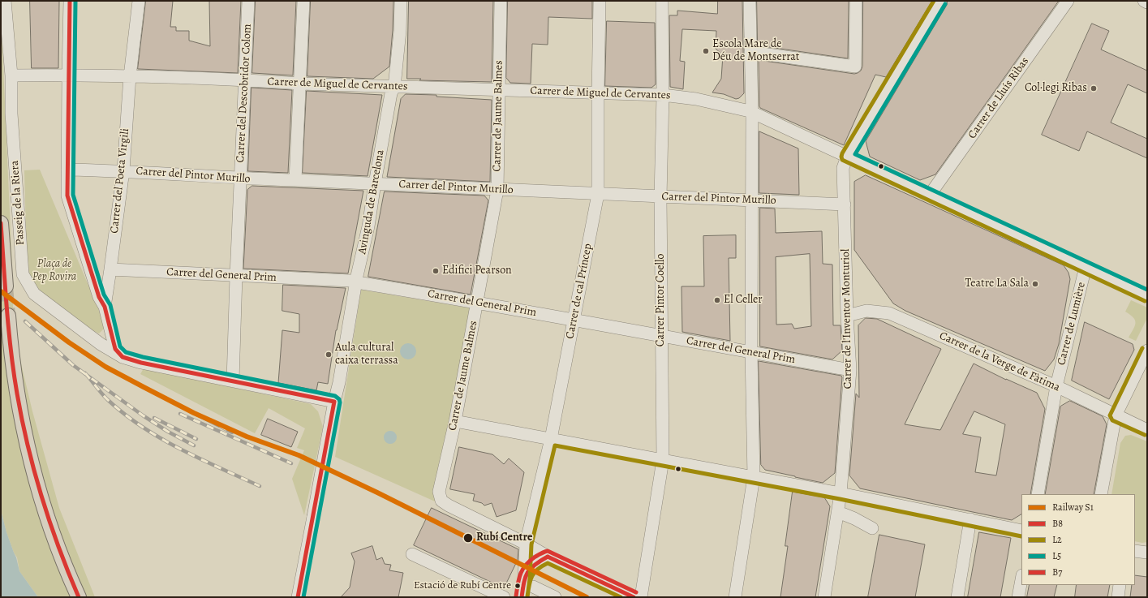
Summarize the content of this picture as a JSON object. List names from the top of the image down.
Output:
{
  "streets": {
    "street": [
      "Carrer de Miguel de Cervantes",
      "Carrer del Descobridor Colom",
      "Carrer de Lluís Ribas",
      "Carrer de Jaume Balmes",
      "Carrer del Pintor Murillo",
      "Carrer del Poeta Virgili",
      "Avinguda de Barcelona",
      "Passeig de la Riera",
      "Carrer del General Prim",
      "Carrer de cal Príncep",
      "Carrer Pintor Coello",
      "Carrer de l'Inventor Monturiol",
      "Carrer de Lumière",
      "Carrer de la Verge de Fàtima"
    ]
  },
  "crossings": [
    ["Carrer de Miguel de Cervantes", "Carrer del Descobridor Colom"],
    ["Carrer de Miguel de Cervantes", "Carrer de Lluís Ribas"],
    ["Carrer de Miguel de Cervantes", "Carrer de Jaume Balmes"],
    ["Carrer de Miguel de Cervantes", "Carrer del Poeta Virgili"],
    ["Carrer de Miguel de Cervantes", "Avinguda de Barcelona"],
    ["Carrer de Miguel de Cervantes", "Passeig de la Riera"],
    ["Carrer de Miguel de Cervantes", "Carrer de cal Príncep"],
    ["Carrer de Miguel de Cervantes", "Carrer Pintor Coello"],
    ["Carrer de Miguel de Cervantes", "Carrer de l'Inventor Monturiol"],
    ["Carrer de Miguel de Cervantes", "Carrer de Lumière"],
    ["Carrer del Descobridor Colom", "Carrer del Pintor Murillo"],
    ["Carrer del Descobridor Colom", "Passeig de la Riera"],
    ["Carrer del Descobridor Colom", "Carrer del General Prim"],
    ["Carrer de Jaume Balmes", "Carrer del Pintor Murillo"],
    ["Carrer de Jaume Balmes", "Carrer del General Prim"],
    ["Carrer de Jaume Balmes", "Carrer de cal Príncep"],
    ["Carrer del Pintor Murillo", "Carrer del Poeta Virgili"],
    ["Carrer del Pintor Murillo", "Avinguda de Barcelona"],
    ["Carrer del Pintor Murillo", "Carrer de cal Príncep"],
    ["Carrer del Pintor Murillo", "Carrer Pintor Coello"],
    ["Carrer del Pintor Murillo", "Carrer de l'Inventor Monturiol"],
    ["Carrer del Poeta Virgili", "Passeig de la Riera"],
    ["Carrer del Poeta Virgili", "Carrer del General Prim"],
    ["Avinguda de Barcelona", "Passeig de la Riera"],
    ["Avinguda de Barcelona", "Carrer del General Prim"],
    ["Carrer del General Prim", "Carrer de cal Príncep"],
    ["Carrer del General Prim", "Carrer Pintor Coello"],
    ["Carrer del General Prim", "Carrer de l'Inventor Monturiol"],
    ["Carrer de l'Inventor Monturiol", "Carrer de la Verge de Fàtima"],
    ["Carrer de Lumière", "Carrer de la Verge de Fàtima"]
  ],
  "parks": ["Plaça de Pep Rovira"],
  "places": [
    "Escola Mare de Déu de Montserrat",
    "Col·legi Ribas",
    "Edifici Pearson",
    "Teatre La Sala",
    "El Celler",
    "Aula cultural caixa terrassa",
    "Rubí Centre",
    "Estació de Rubí Centre"
  ],
  "lines": [
    "transit line B8",
    "transit line L2",
    "transit line L5",
    "rail line S1",
    "transit line B7"
  ],
  "legend": [
    "Railway S1",
    "B8",
    "L2",
    "L5",
    "B7"
  ]
}
